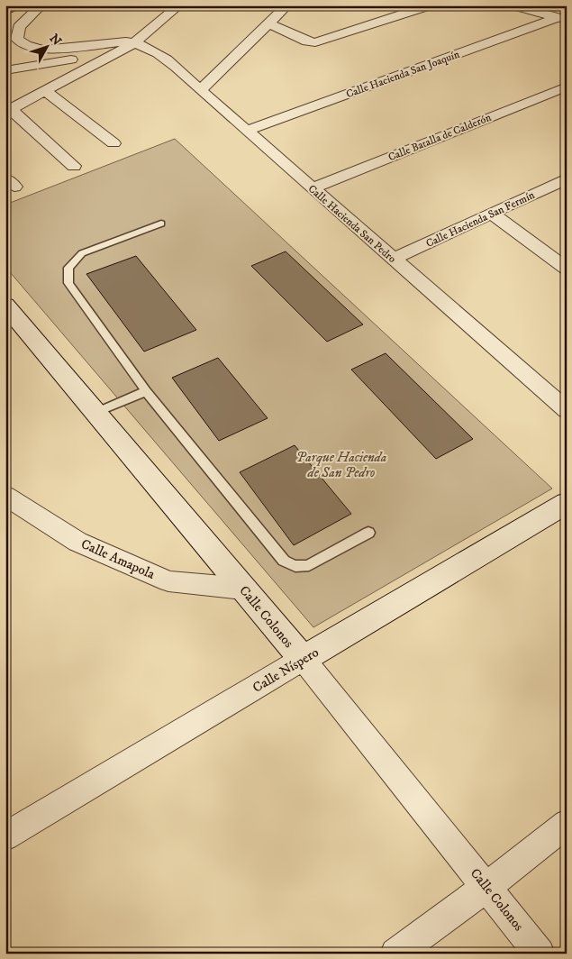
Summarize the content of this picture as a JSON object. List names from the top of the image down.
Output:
{
  "streets": {
    "street": [
      "Calle Hacienda San Joaquín",
      "Calle Batalla de Calderón",
      "Calle Hacienda San Fermín",
      "Calle Hacienda San Pedro",
      "Calle Amapola",
      "Calle Colonos",
      "Calle Níspero"
    ]
  },
  "crossings": [
    ["Calle Hacienda San Joaquín", "Calle Hacienda San Pedro"],
    ["Calle Batalla de Calderón", "Calle Hacienda San Pedro"],
    ["Calle Hacienda San Fermín", "Calle Hacienda San Pedro"],
    ["Calle Amapola", "Calle Colonos"],
    ["Calle Colonos", "Calle Níspero"]
  ],
  "parks": ["Parque Hacienda de San Pedro"],
  "north": "top right"
}
